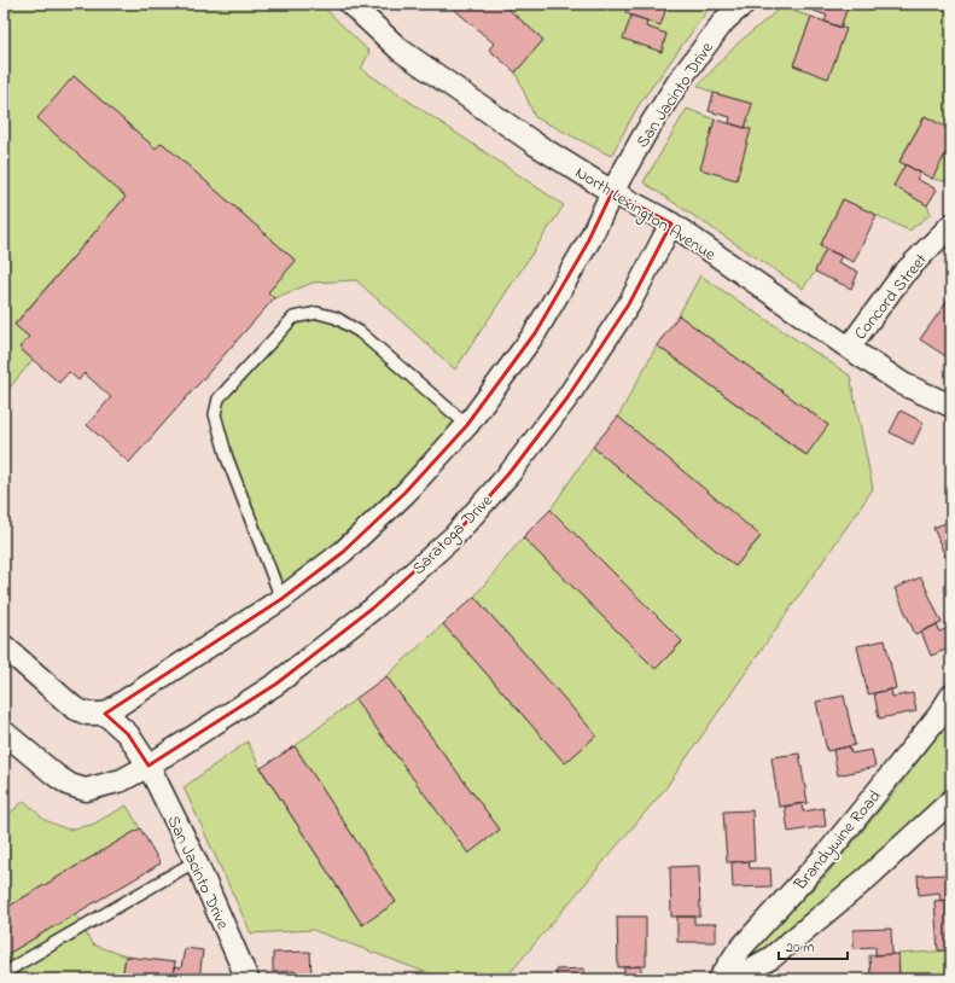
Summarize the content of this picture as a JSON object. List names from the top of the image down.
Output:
{
  "streets": {
    "street": [
      "San Jacinto Drive",
      "North Lexington Avenue",
      "Concord Street",
      "Saratoga Drive",
      "Brandywine Road"
    ]
  },
  "crossings": [
    ["San Jacinto Drive", "North Lexington Avenue"],
    ["San Jacinto Drive", "Saratoga Drive"],
    ["North Lexington Avenue", "Concord Street"],
    ["North Lexington Avenue", "Saratoga Drive"]
  ],
  "scale_bar": "20 m"
}
